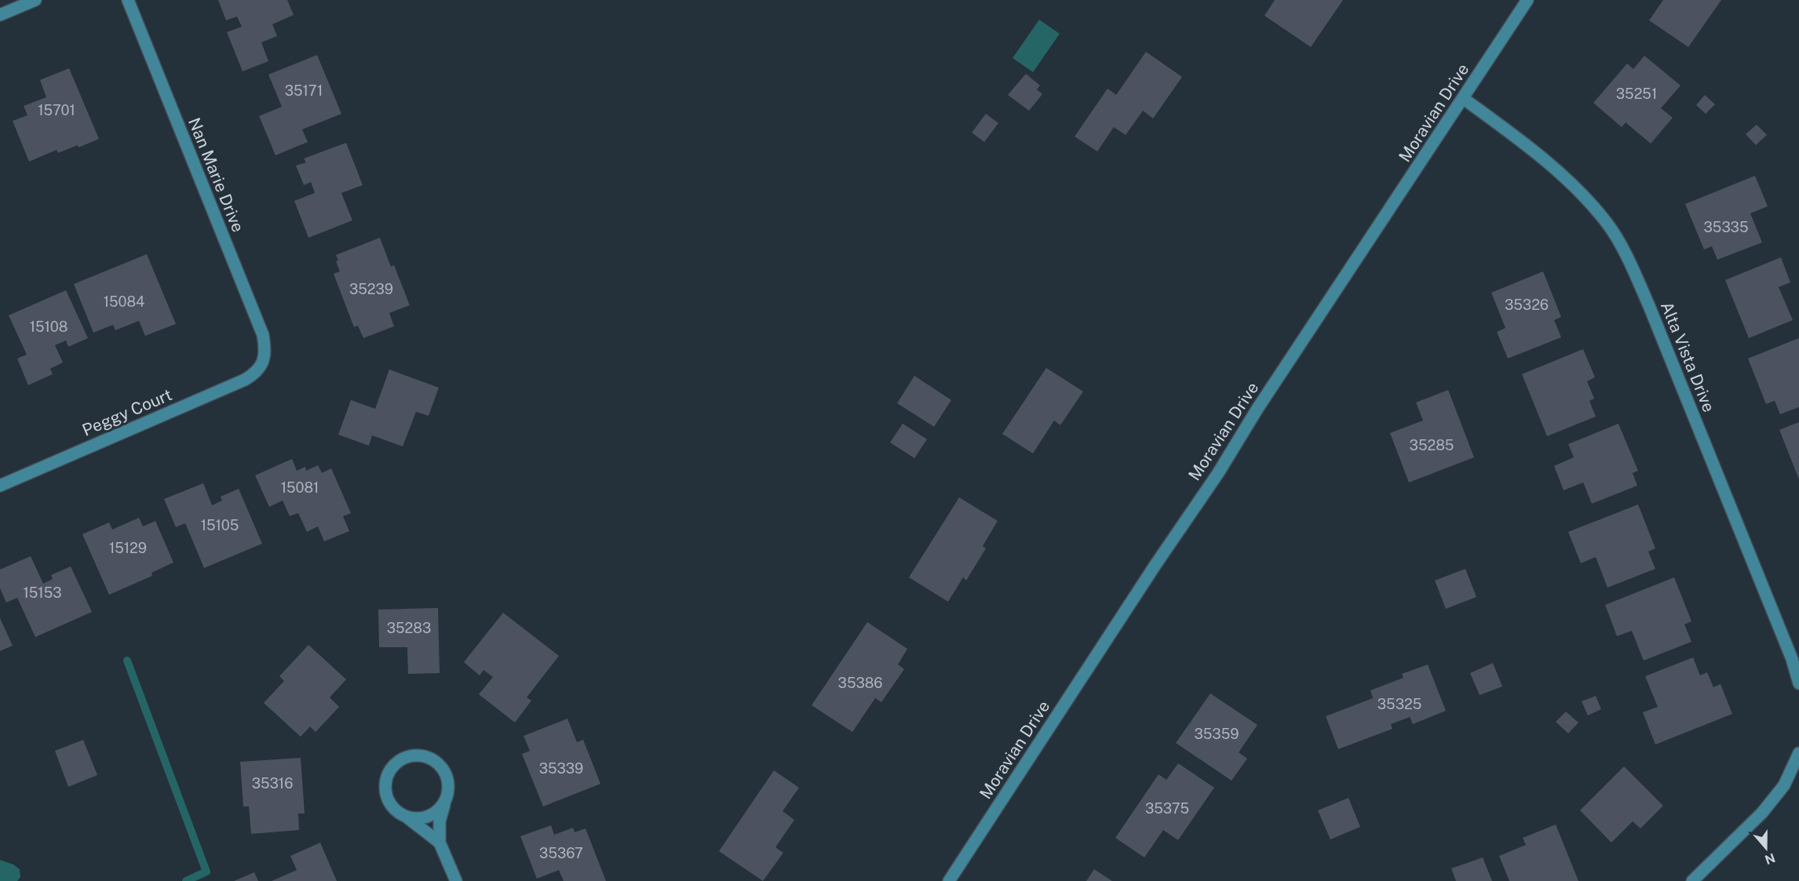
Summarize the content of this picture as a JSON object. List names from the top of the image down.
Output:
{
  "streets": {
    "street": [
      "Moravian Drive",
      "Nan Marie Drive",
      "Alta Vista Drive",
      "Peggy Court"
    ]
  },
  "crossings": [
    ["Moravian Drive", "Alta Vista Drive"],
    ["Nan Marie Drive", "Peggy Court"]
  ],
  "house_numbers": [
    "35171",
    "35251",
    "15701",
    "35335",
    "35239",
    "15084",
    "35326",
    "15108",
    "35285",
    "15081",
    "15105",
    "15129",
    "15153",
    "35283",
    "35386",
    "35325",
    "35359",
    "35339",
    "35316",
    "35375",
    "35367"
  ],
  "north": "bottom"
}
